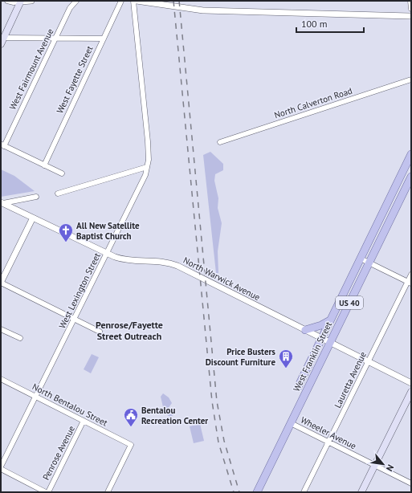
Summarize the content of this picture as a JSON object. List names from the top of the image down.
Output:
{
  "streets": {
    "main road": ["US 40", "West Franklin Street"],
    "street": [
      "West Fairmount Avenue",
      "West Fayette Street",
      "North Calverton Road",
      "North Warwick Avenue",
      "West Lexington Street",
      "Lauretta Avenue",
      "North Bentalou Street",
      "Wheeler Avenue",
      "Penrose Avenue"
    ]
  },
  "crossings": [
    ["North Warwick Avenue", "West Lexington Street"],
    ["North Warwick Avenue", "West Franklin Street"],
    ["North Warwick Avenue", "Lauretta Avenue"],
    ["West Lexington Street", "North Bentalou Street"],
    ["West Franklin Street", "Wheeler Avenue"],
    ["Lauretta Avenue", "Wheeler Avenue"],
    ["North Bentalou Street", "Penrose Avenue"]
  ],
  "districts": ["Penrose/Fayette Street Outreach"],
  "places": {
    "church": ["All New Satellite Baptist Church"],
    "building": ["Price Busters Discount Furniture"],
    "public building": ["Bentalou Recreation Center"]
  },
  "scale_bar": "100 m",
  "north": "bottom right"
}
